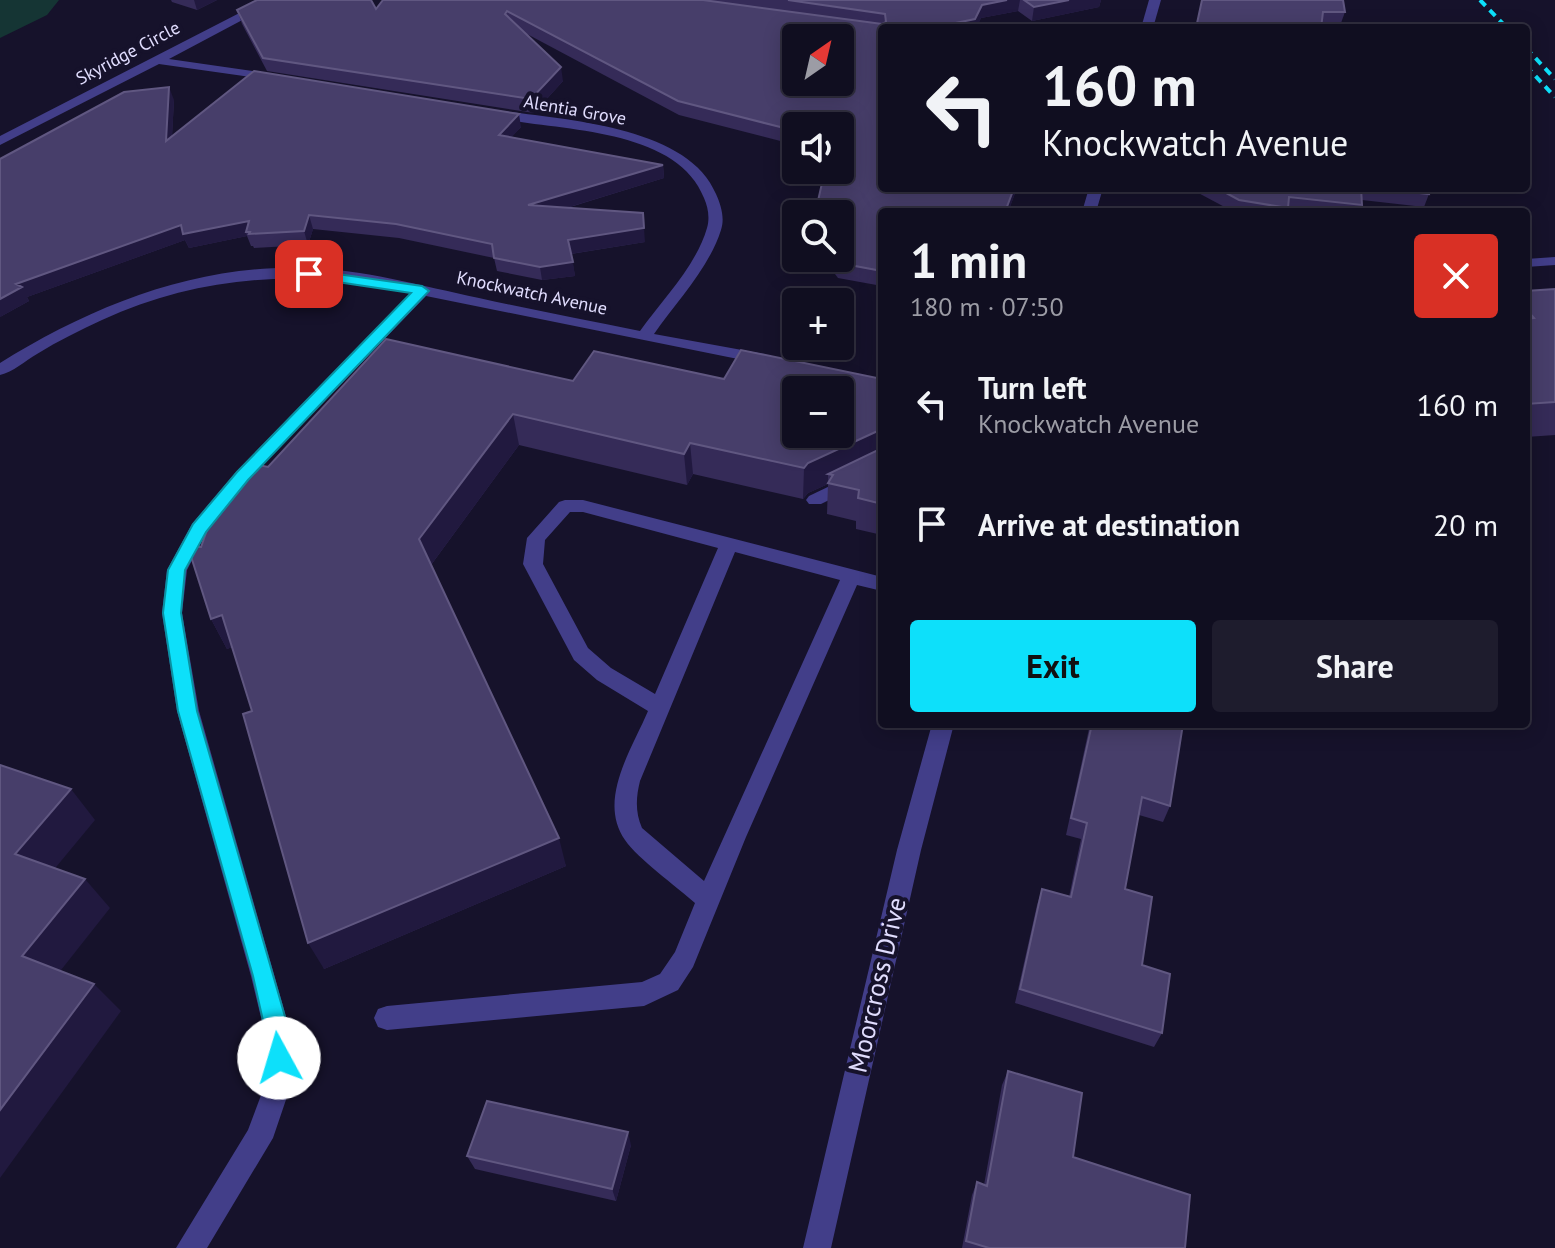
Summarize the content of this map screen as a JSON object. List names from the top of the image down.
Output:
{
  "streets": {
    "street": [
      "Skyridge Circle",
      "Alentia Grove",
      "Knockwatch Avenue",
      "Moorcross Drive"
    ]
  },
  "crossings": [
    ["Alentia Grove", "Knockwatch Avenue"]
  ],
  "north": "top right",
  "page": {
    "map_buttons": ["+", "−"],
    "turn": ["160 m", "Knockwatch Avenue"],
    "heading": ["1 min", "180 m · 07:50"],
    "list": [
      {
        "name": "Turn left",
        "note": "Knockwatch Avenue",
        "value": "160 m"
      },
      {
        "name": "Arrive at destination",
        "value": "20 m"
      }
    ],
    "buttons": ["Exit", "Share"]
  }
}
